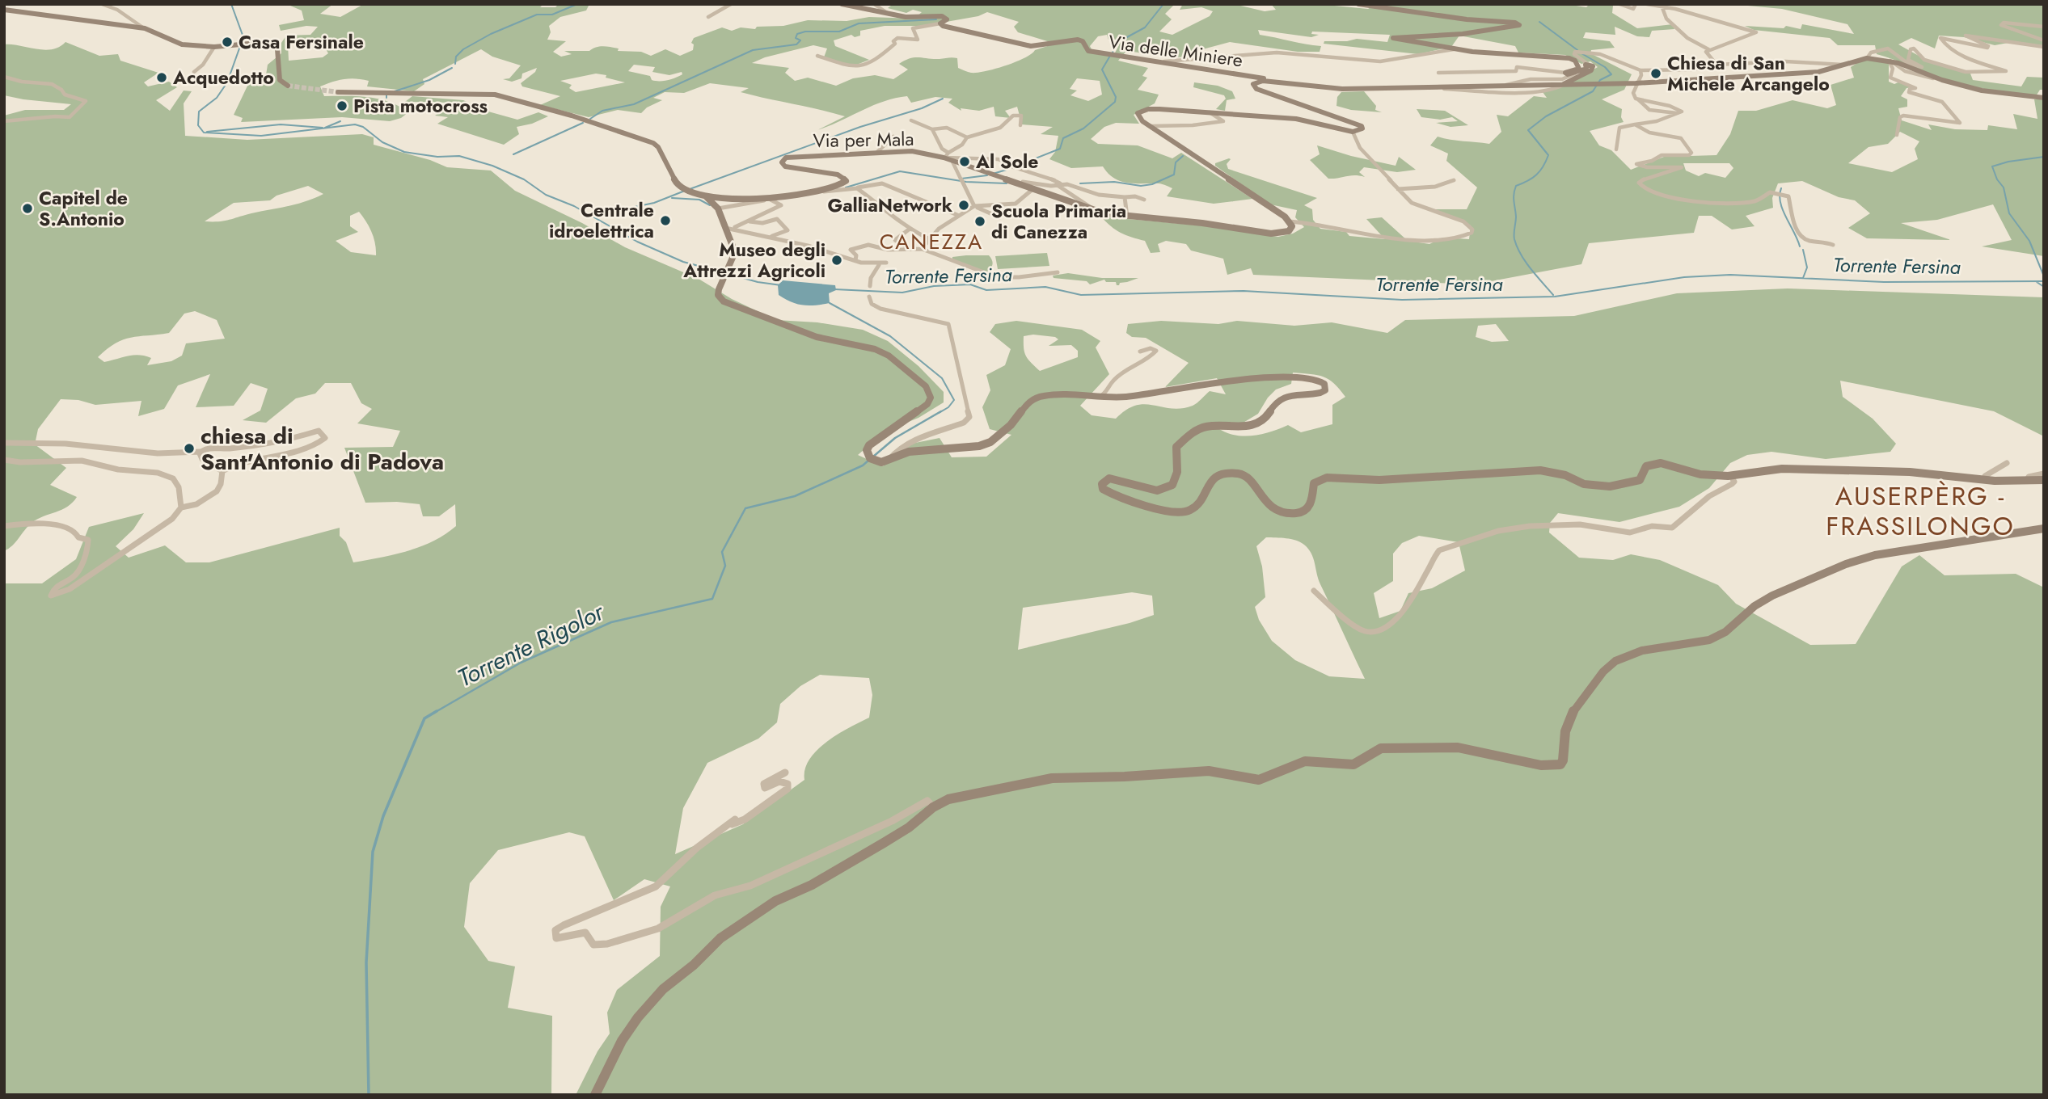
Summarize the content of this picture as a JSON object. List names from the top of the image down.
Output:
{
  "streets": {
    "main road": ["Via delle Miniere", "Via per Mala"]
  },
  "districts": ["CANEZZA", "AUSERPÈRG - FRASSILONGO"],
  "water": ["Torrente Fersina", "Torrente Rigolor"],
  "places": [
    "Casa Fersinale",
    "Chiesa di San Michele Arcangelo",
    "Acquedotto",
    "Pista motocross",
    "Al Sole",
    "GalliaNetwork",
    "Capitel de S.Antonio",
    "Centrale idroelettrica",
    "Scuola Primaria di Canezza",
    "Museo degli Attrezzi Agricoli",
    "chiesa di Sant'Antonio di Padova"
  ]
}
